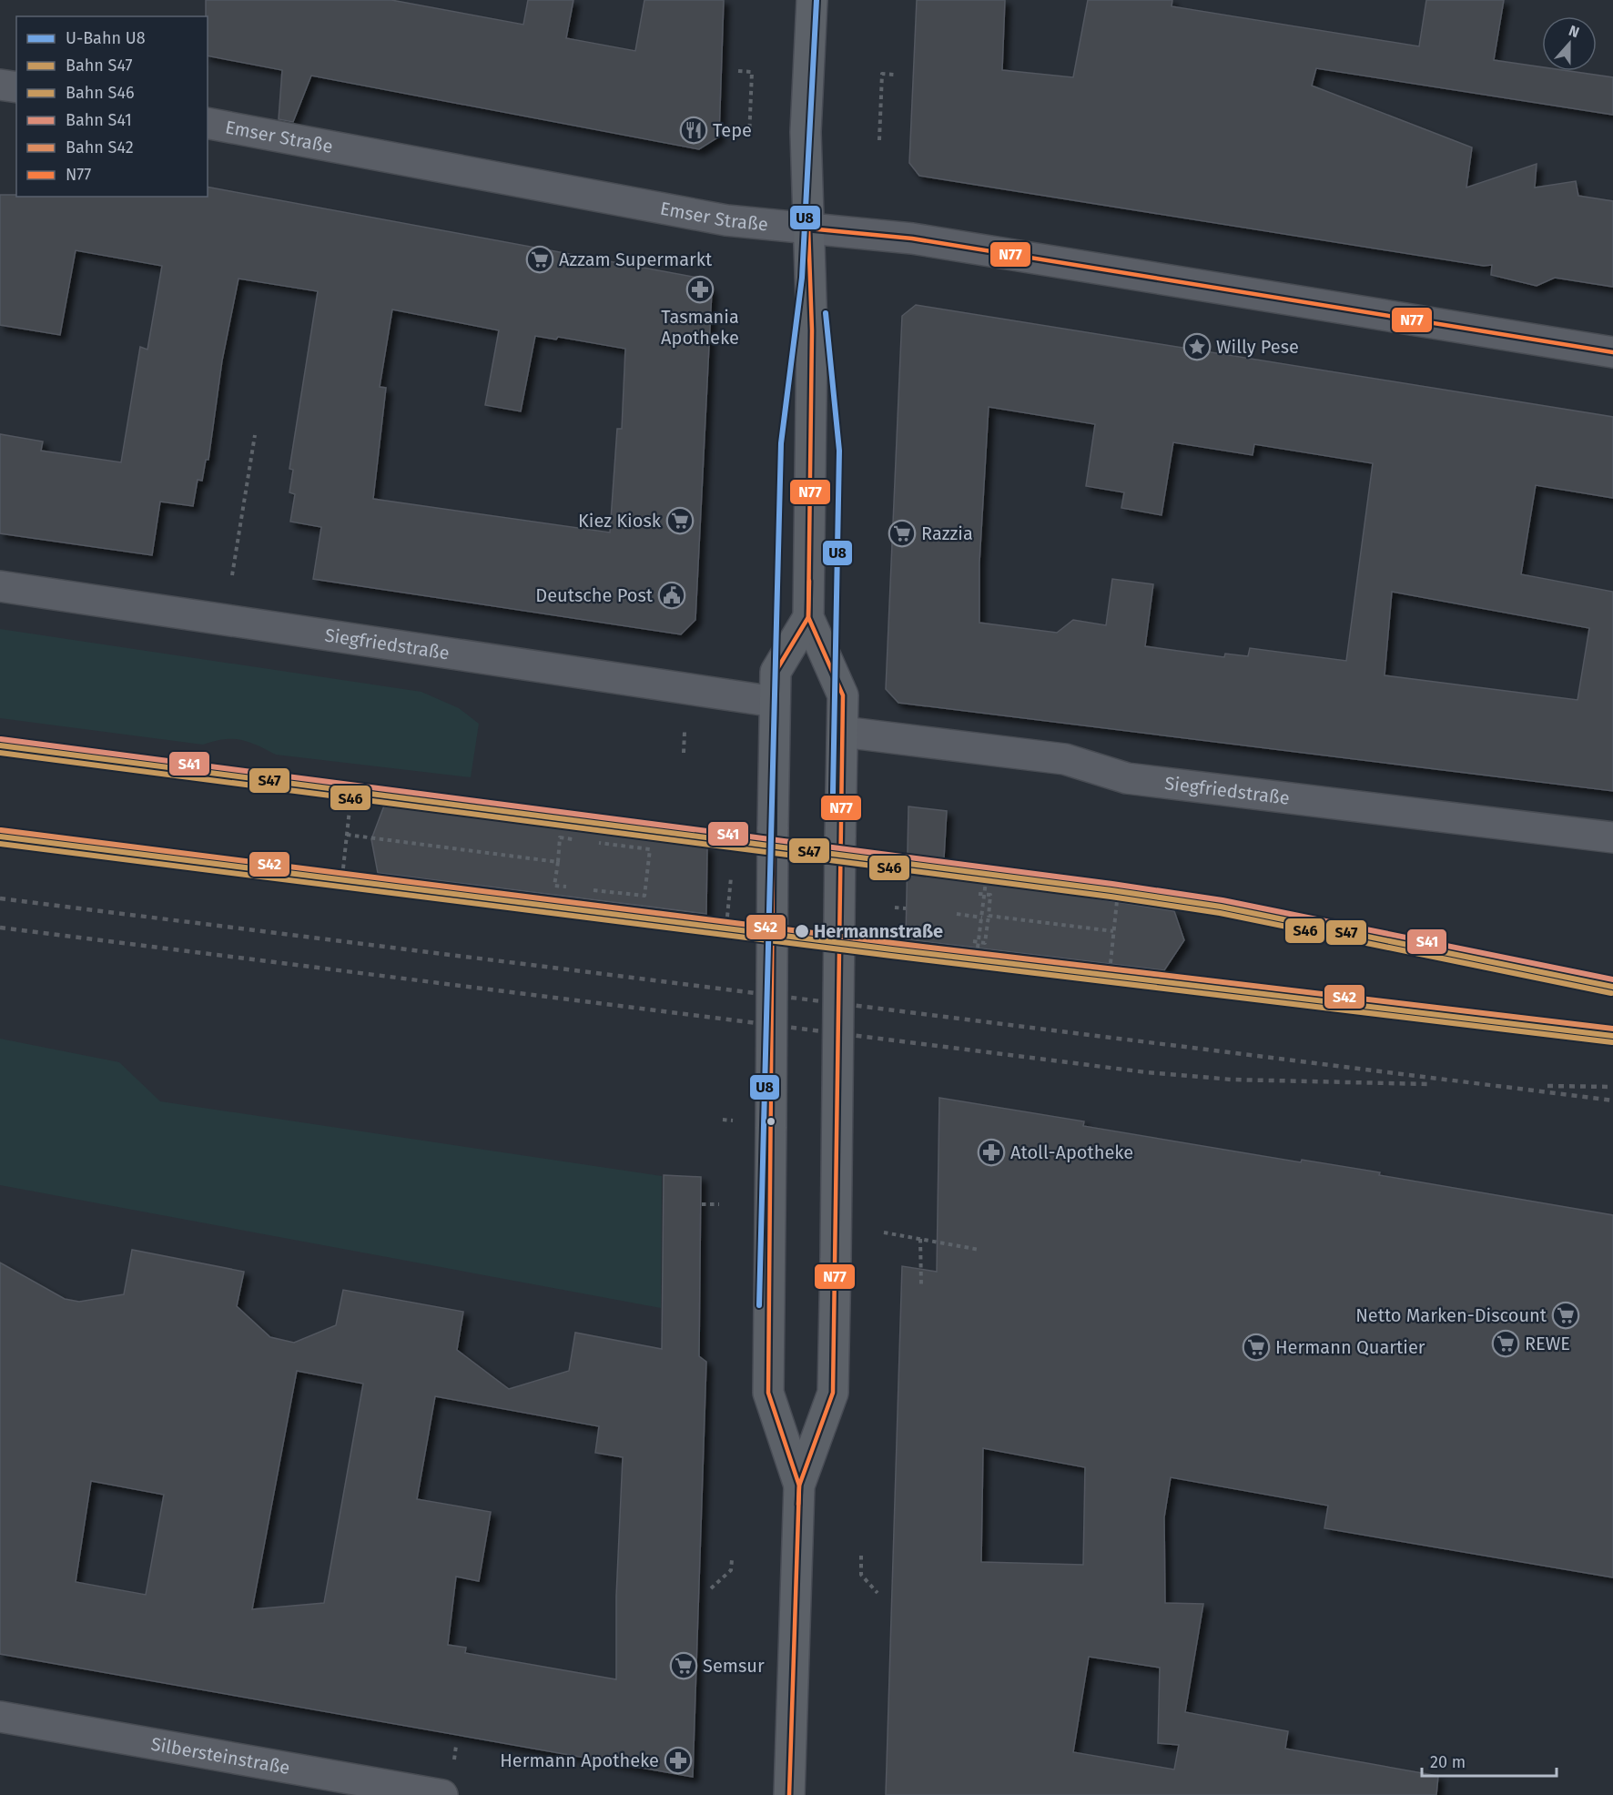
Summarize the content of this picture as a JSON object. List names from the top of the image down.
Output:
{
  "streets": {
    "street": ["Emser Straße", "Siegfriedstraße", "Silbersteinstraße"]
  },
  "places": {
    "restaurant": ["Tepe"],
    "supermarket": [
      "Azzam Supermarkt",
      "Kiez Kiosk",
      "Razzia",
      "Netto Marken-Discount",
      "REWE",
      "Hermann Quartier",
      "Semsur"
    ],
    "pharmacy": ["Tasmania Apotheke", "Atoll-Apotheke", "Hermann Apotheke"],
    "place": ["Willy Pese"],
    "public building": ["Deutsche Post"],
    "other": ["Hermannstraße"]
  },
  "lines": [
    "metro line U8",
    "transit line N77",
    "rail line S41",
    "rail line S47",
    "rail line S46",
    "rail line S42"
  ],
  "legend": [
    "U-Bahn U8",
    "Bahn S47",
    "Bahn S46",
    "Bahn S41",
    "Bahn S42",
    "N77"
  ],
  "scale_bar": "20 m",
  "north": "top"
}
